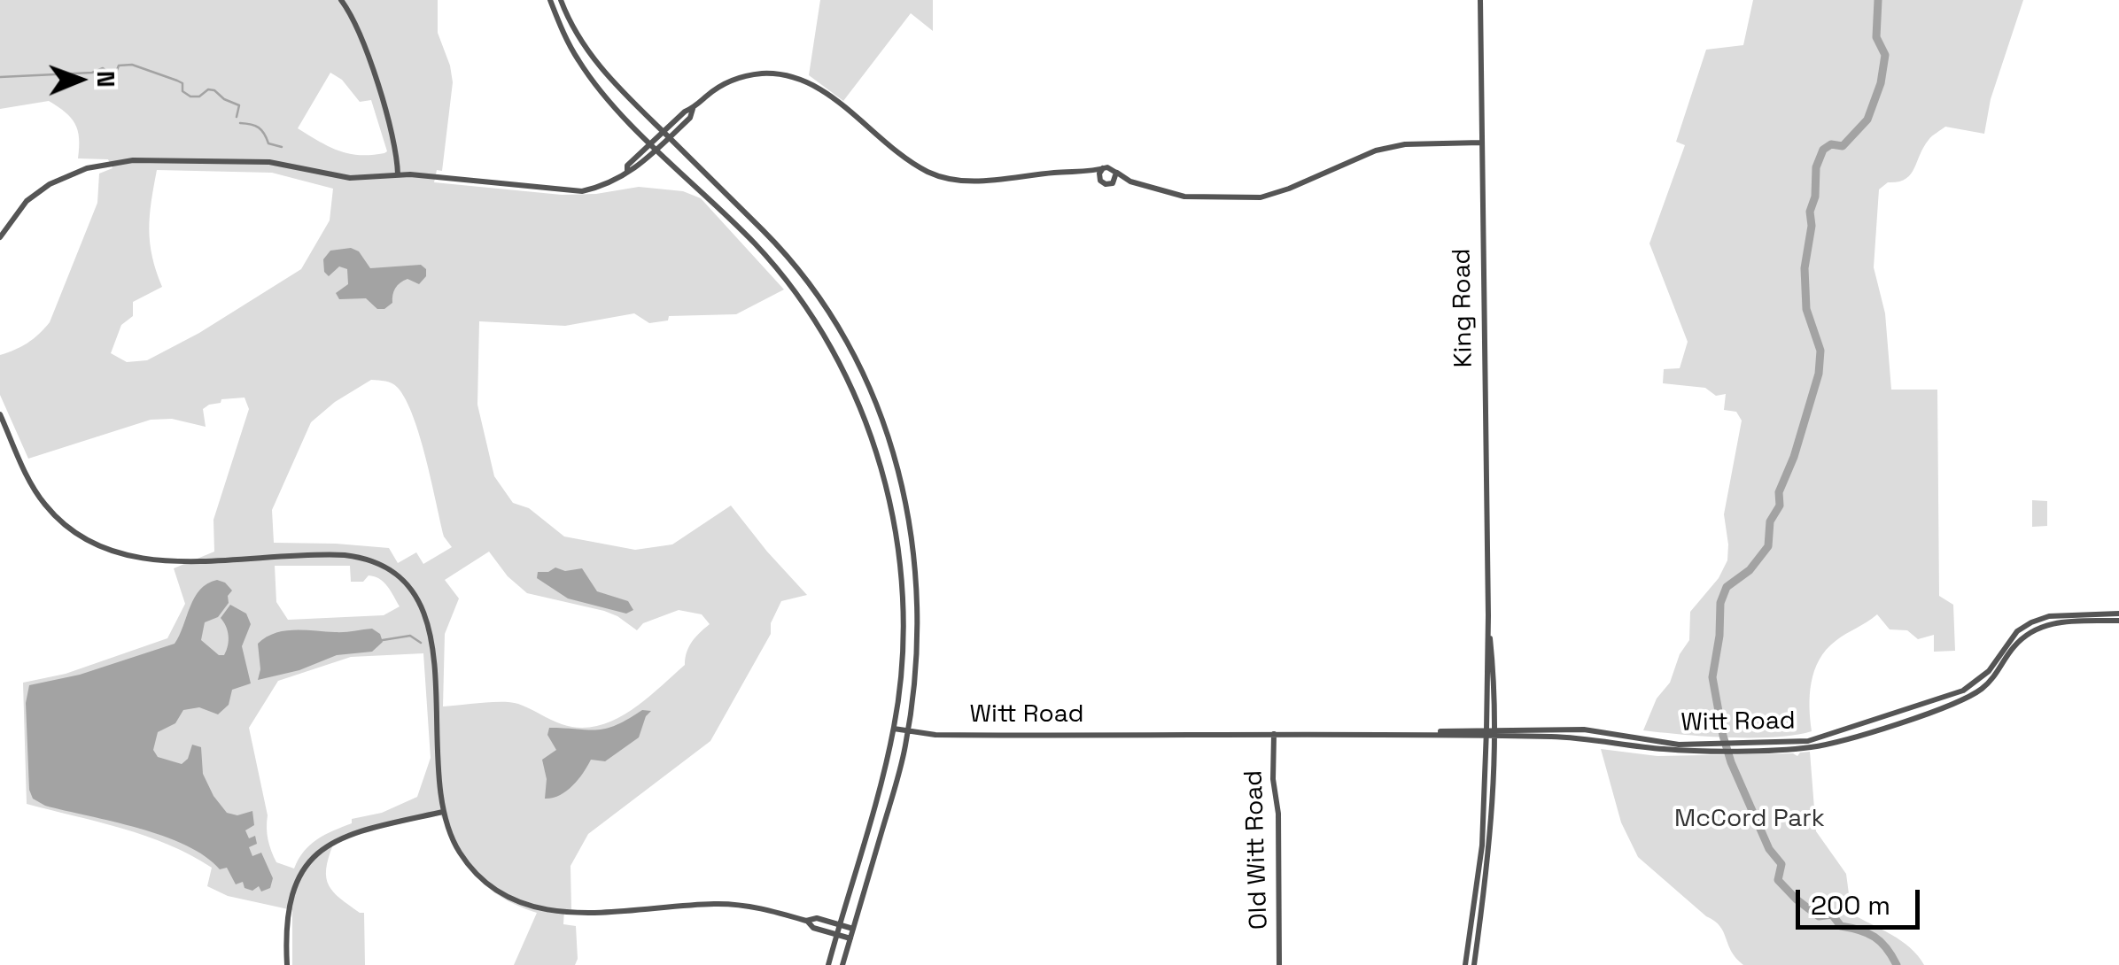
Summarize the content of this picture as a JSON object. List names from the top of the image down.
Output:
{
  "streets": {
    "street": ["King Road", "Witt Road", "Old Witt Road"]
  },
  "crossings": [
    ["King Road", "Witt Road"],
    ["Witt Road", "Old Witt Road"]
  ],
  "parks": ["McCord Park"],
  "scale_bar": "200 m",
  "north": "right"
}
